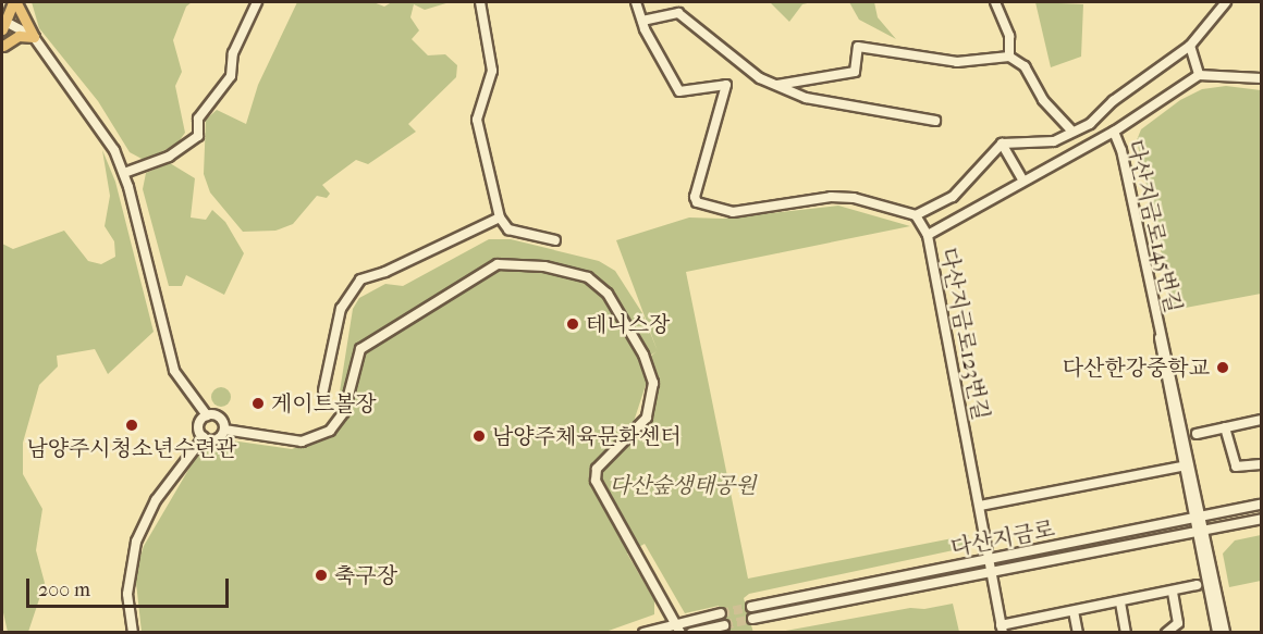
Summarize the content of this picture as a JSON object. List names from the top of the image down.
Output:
{
  "streets": {
    "street": ["다산지금로145번길", "다산지금로123번길", "다산지금로"]
  },
  "crossings": [
    ["다산지금로145번길", "다산지금로123번길"],
    ["다산지금로145번길", "다산지금로"],
    ["다산지금로123번길", "다산지금로"]
  ],
  "parks": ["다산숲생태공원"],
  "places": [
    "테니스장",
    "다산한강중학교",
    "게이트볼장",
    "남양주시청소년수련관",
    "남양주체육문화센터",
    "축구장"
  ],
  "scale_bar": "200 m"
}
